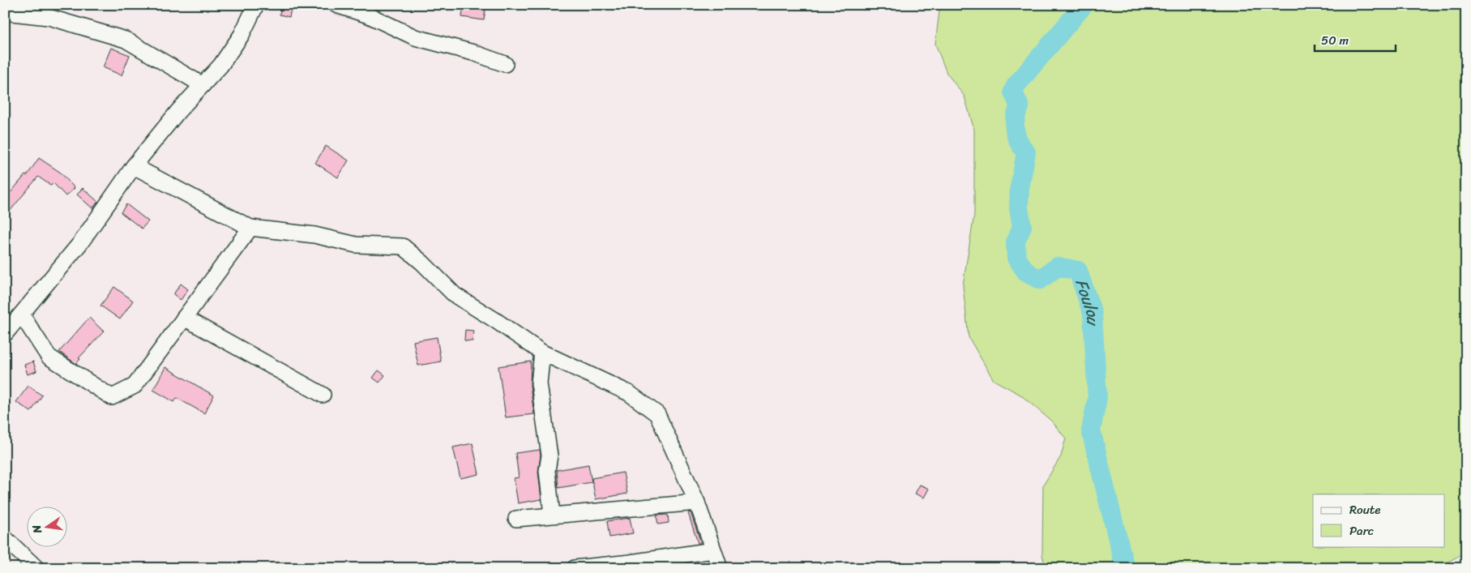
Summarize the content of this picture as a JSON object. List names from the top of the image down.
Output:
{
  "water": ["Foulou"],
  "legend": ["Route", "Parc"],
  "scale_bar": "50 m",
  "north": "left"
}
